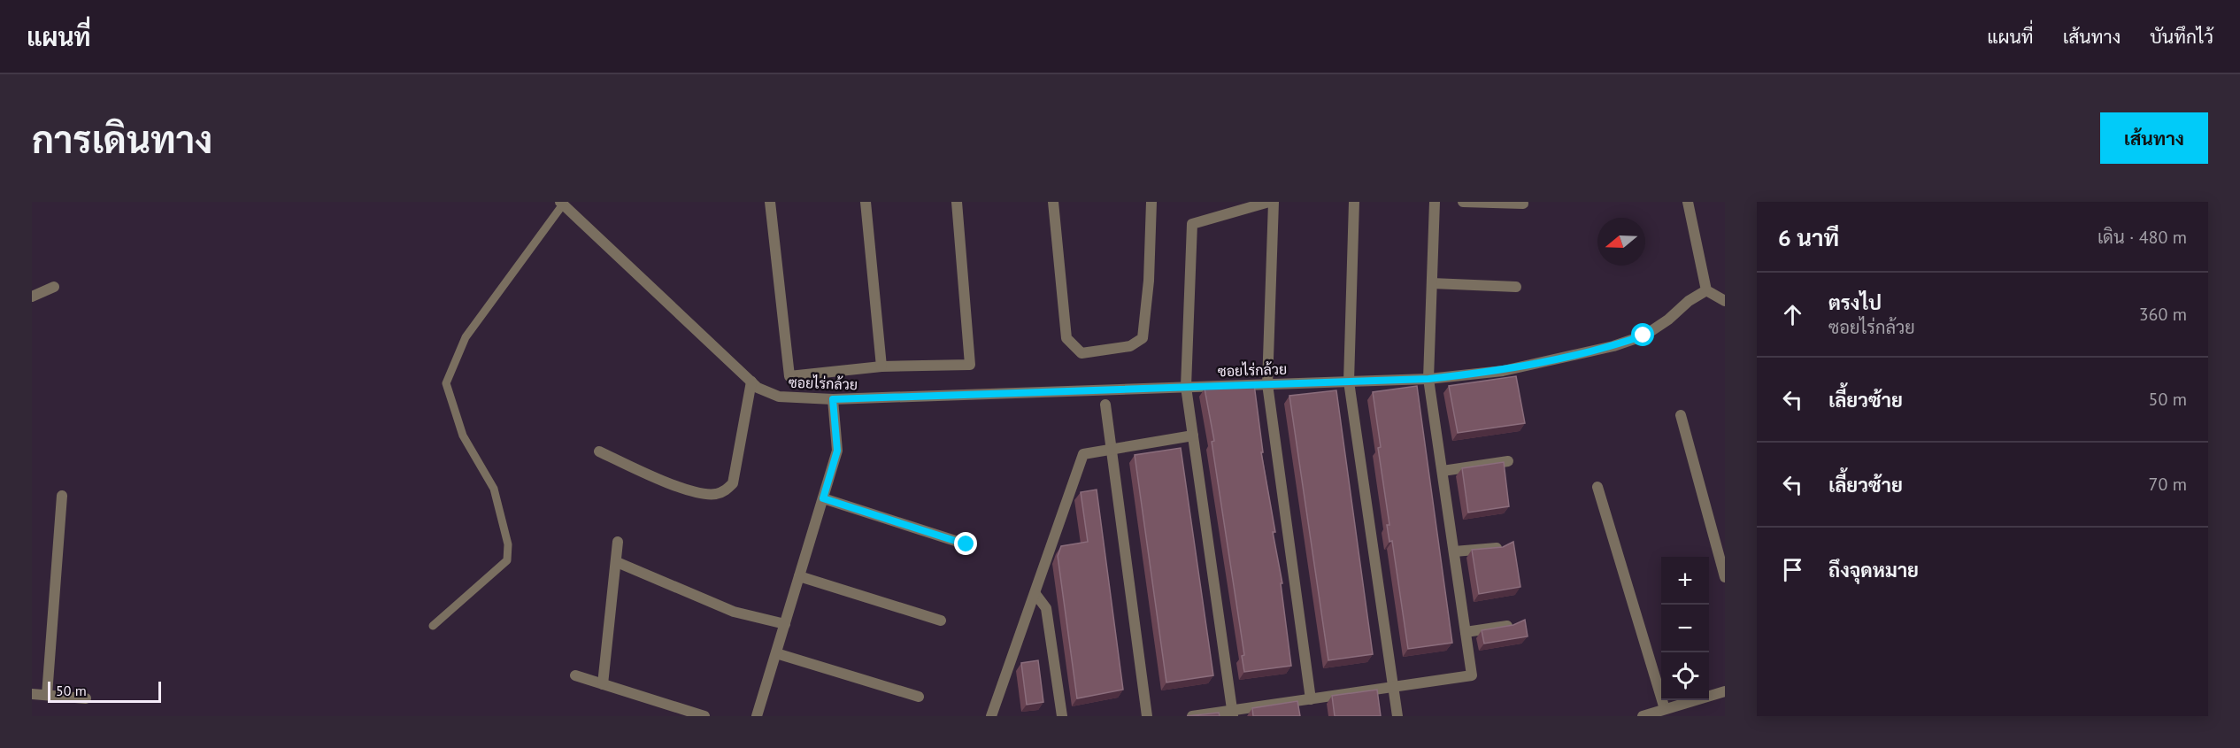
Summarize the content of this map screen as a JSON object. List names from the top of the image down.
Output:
{
  "streets": {
    "street": ["ซอยไร่กล้วย"]
  },
  "scale_bar": "50 m",
  "north": "left",
  "page": {
    "header": "แผนที่",
    "nav": ["แผนที่", "เส้นทาง", "บันทึกไว้"],
    "buttons": "เส้นทาง",
    "title": "การเดินทาง",
    "heading": ["6 นาที", "เดิน · 480 m"],
    "list": [
      ["ตรงไป", "ซอยไร่กล้วย", "360 m"],
      ["เลี้ยวซ้าย", "50 m"],
      ["เลี้ยวซ้าย", "70 m"],
      "ถึงจุดหมาย"
    ],
    "map_buttons": ["+", "−"],
    "scale": "50 m"
  }
}
